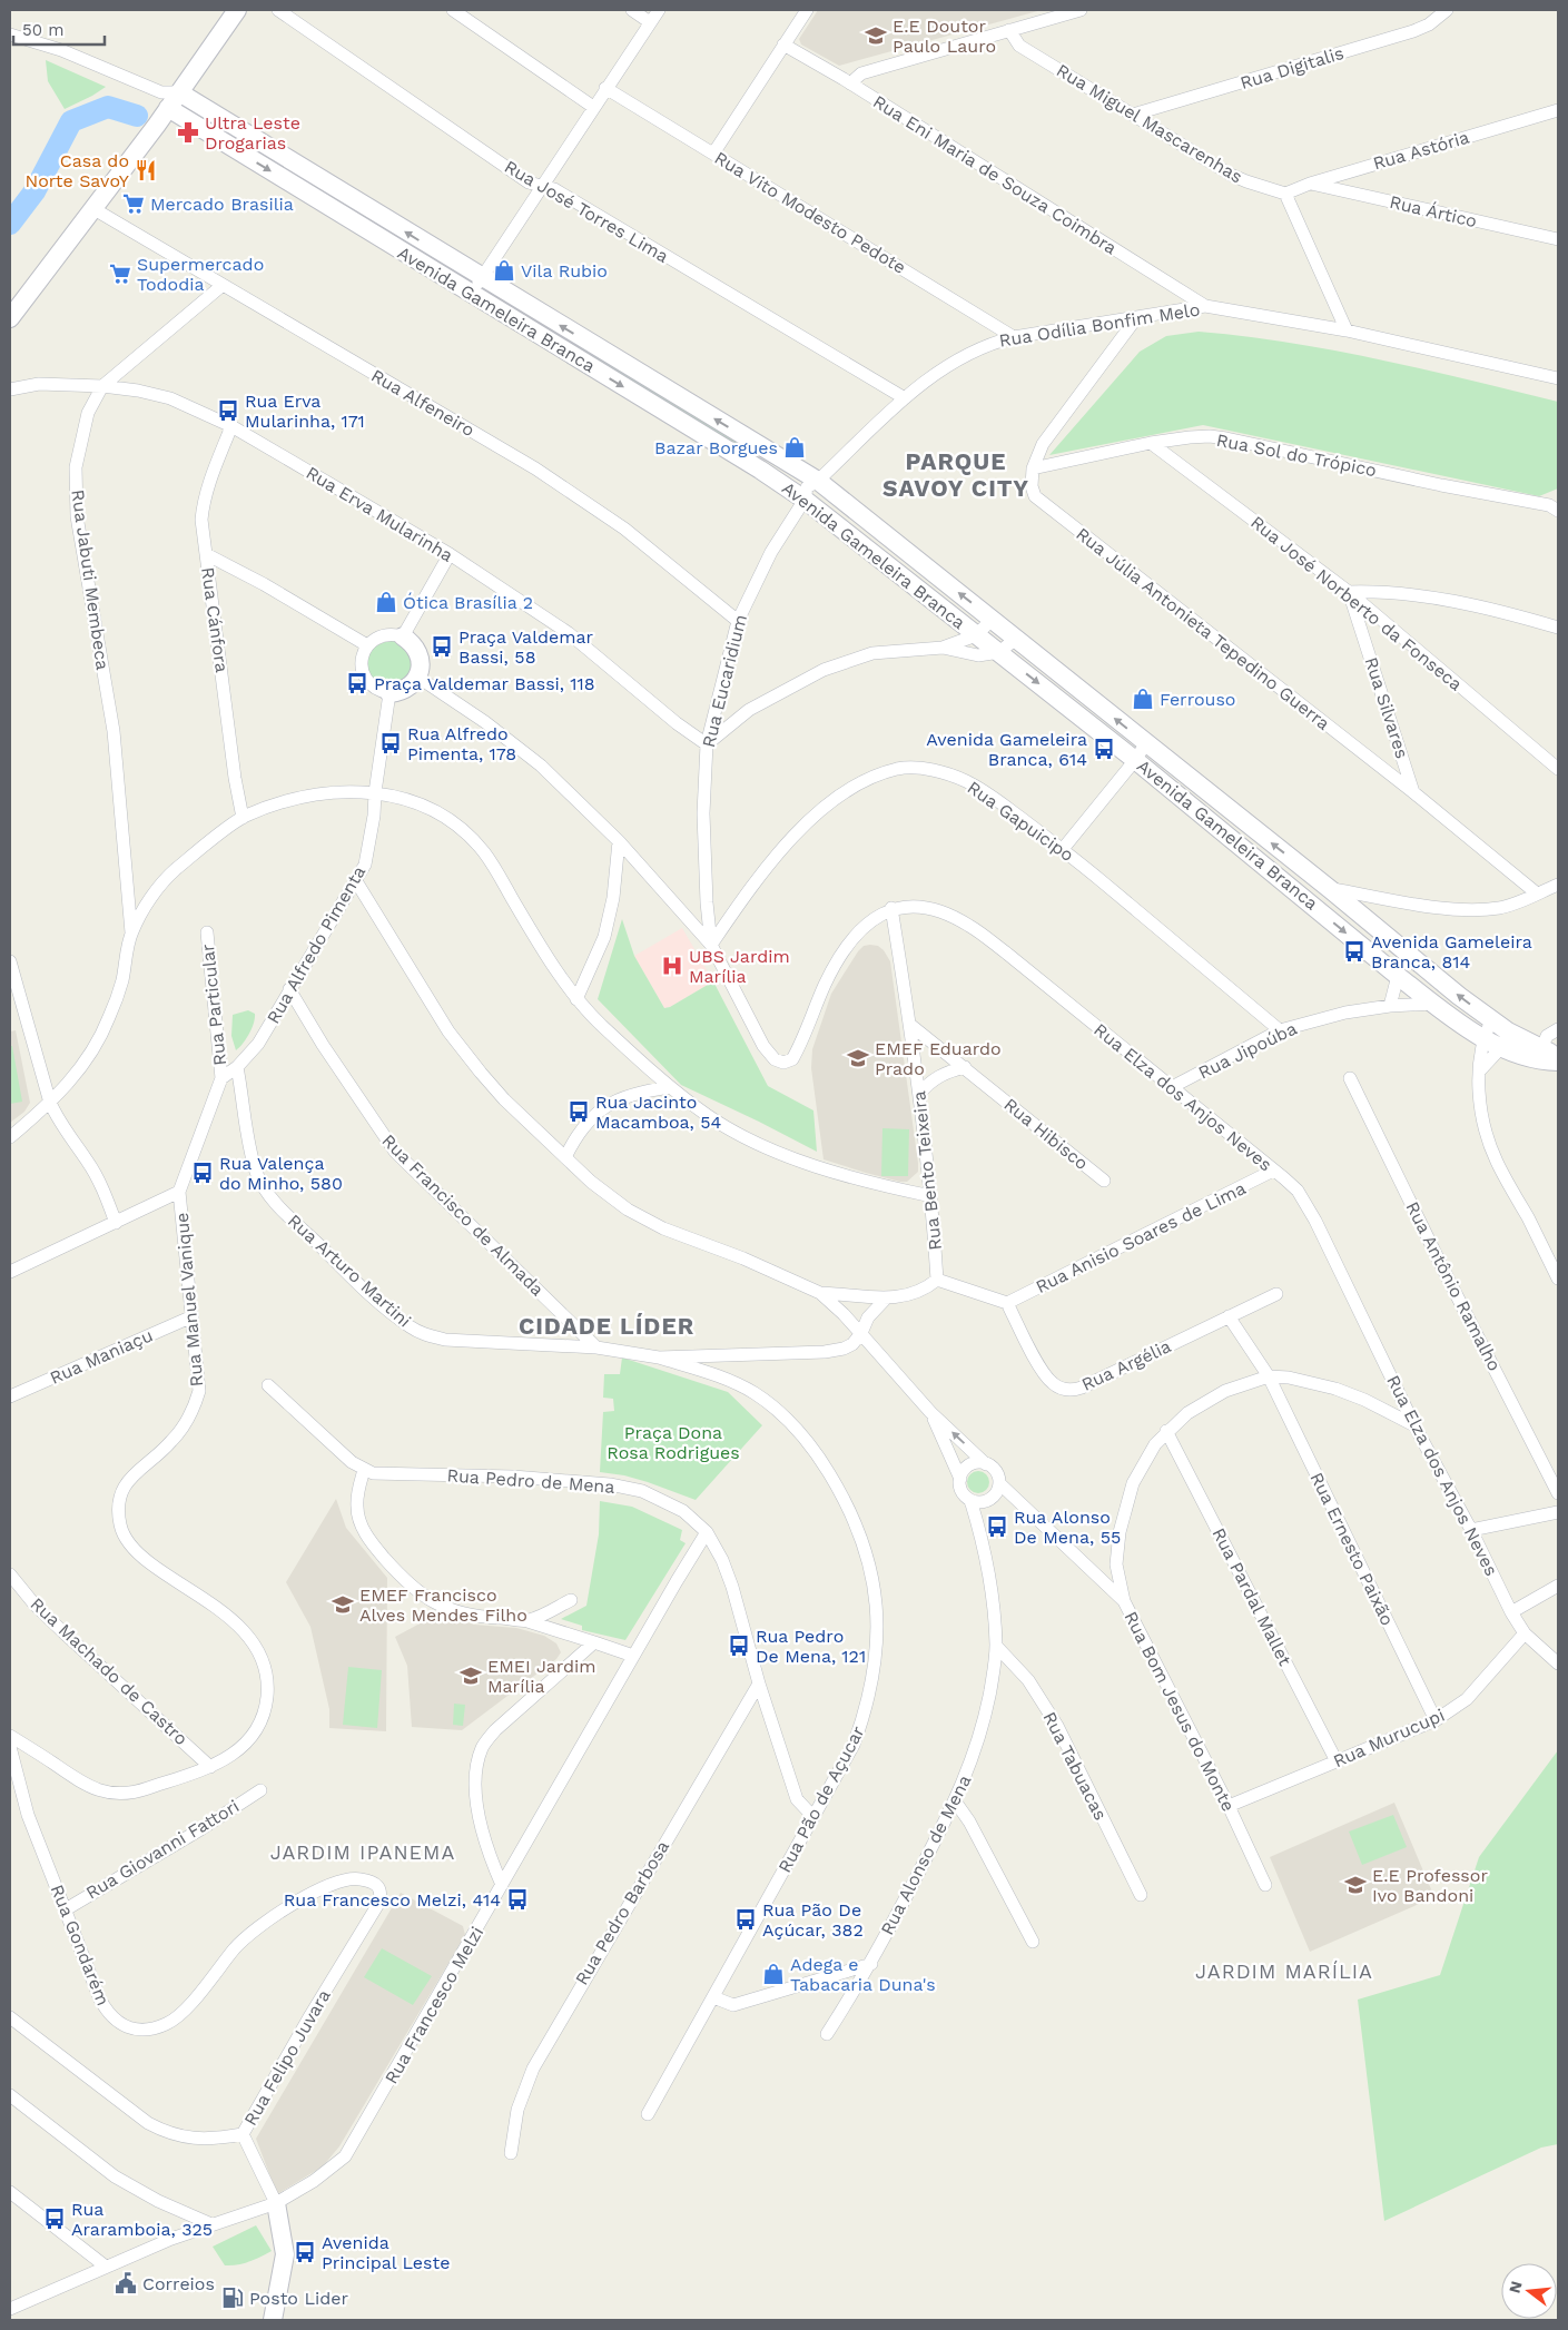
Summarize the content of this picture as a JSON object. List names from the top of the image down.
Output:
{
  "streets": {
    "main road": ["Avenida Gameleira Branca"],
    "street": [
      "Rua Digitalis",
      "Rua Miguel Mascarenhas",
      "Rua Astória",
      "Rua Eni Maria de Souza Coimbra",
      "Rua José Torres Lima",
      "Rua Ártico",
      "Rua Vito Modesto Pedote",
      "Rua Odília Bonfim Melo",
      "Rua Alfeneiro",
      "Rua Sol do Trópico",
      "Rua Erva Mularinha",
      "Rua Jabuti Membeca",
      "Rua José Norberto da Fonseca",
      "Rua Cánfora",
      "Rua Júlia Antonieta Tepedino Guerra",
      "Rua Eucaridium",
      "Rua Silvares",
      "Rua Gapuicipo",
      "Rua Alfredo Pimenta",
      "Rua Particular",
      "Rua Jipoúba",
      "Rua Elza dos Anjos Neves",
      "Rua Hibisco",
      "Rua Bento Teixeira",
      "Rua Francisco de Almada",
      "Rua Anisio Soares de Lima",
      "Rua Arturo Martini",
      "Rua Antônio Ramalho",
      "Rua Manuel Vanique",
      "Rua Maniaçu",
      "Rua Argélia",
      "Rua Pedro de Mena",
      "Rua Ernesto Paixão",
      "Rua Pardal Mallet",
      "Rua Machado de Castro",
      "Rua Bom Jesus do Monte",
      "Rua Murucupi",
      "Rua Tabuacas",
      "Rua Pão de Açucar",
      "Rua Giovanni Fattori",
      "Rua Alonso de Mena",
      "Rua Pedro Barbosa",
      "Rua Gondarém",
      "Rua Francesco Melzi",
      "Rua Felipo Juvara"
    ]
  },
  "crossings": [
    ["Rua Digitalis", "Rua Miguel Mascarenhas"],
    ["Rua Miguel Mascarenhas", "Rua Astória"],
    ["Rua Astória", "Rua Ártico"],
    ["Rua Eni Maria de Souza Coimbra", "Rua Odília Bonfim Melo"],
    ["Rua José Torres Lima", "Rua Odília Bonfim Melo"],
    ["Rua Vito Modesto Pedote", "Rua Odília Bonfim Melo"],
    ["Avenida Gameleira Branca", "Rua Odília Bonfim Melo"],
    ["Avenida Gameleira Branca", "Rua Eucaridium"],
    ["Avenida Gameleira Branca", "Rua Jipoúba"],
    ["Rua Odília Bonfim Melo", "Rua Eucaridium"],
    ["Rua Alfeneiro", "Rua Jabuti Membeca"],
    ["Rua Alfeneiro", "Rua Eucaridium"],
    ["Rua Sol do Trópico", "Rua José Norberto da Fonseca"],
    ["Rua Sol do Trópico", "Rua Júlia Antonieta Tepedino Guerra"],
    ["Rua Erva Mularinha", "Rua Jabuti Membeca"],
    ["Rua Erva Mularinha", "Rua Cánfora"],
    ["Rua Erva Mularinha", "Rua Eucaridium"],
    ["Rua José Norberto da Fonseca", "Rua Silvares"],
    ["Rua Júlia Antonieta Tepedino Guerra", "Rua Silvares"],
    ["Rua Eucaridium", "Rua Gapuicipo"],
    ["Rua Gapuicipo", "Rua Jipoúba"],
    ["Rua Alfredo Pimenta", "Rua Particular"],
    ["Rua Alfredo Pimenta", "Rua Francisco de Almada"],
    ["Rua Alfredo Pimenta", "Rua Arturo Martini"],
    ["Rua Jipoúba", "Rua Elza dos Anjos Neves"],
    ["Rua Elza dos Anjos Neves", "Rua Bento Teixeira"],
    ["Rua Elza dos Anjos Neves", "Rua Anisio Soares de Lima"],
    ["Rua Elza dos Anjos Neves", "Rua Murucupi"],
    ["Rua Hibisco", "Rua Bento Teixeira"],
    ["Rua Francisco de Almada", "Rua Arturo Martini"],
    ["Rua Anisio Soares de Lima", "Rua Argélia"],
    ["Rua Arturo Martini", "Rua Pão de Açucar"],
    ["Rua Manuel Vanique", "Rua Maniaçu"],
    ["Rua Manuel Vanique", "Rua Machado de Castro"],
    ["Rua Pedro de Mena", "Rua Pão de Açucar"],
    ["Rua Pedro de Mena", "Rua Pedro Barbosa"],
    ["Rua Pedro de Mena", "Rua Francesco Melzi"],
    ["Rua Ernesto Paixão", "Rua Murucupi"],
    ["Rua Pardal Mallet", "Rua Murucupi"],
    ["Rua Bom Jesus do Monte", "Rua Murucupi"],
    ["Rua Bom Jesus do Monte", "Rua Alonso de Mena"],
    ["Rua Tabuacas", "Rua Alonso de Mena"],
    ["Rua Giovanni Fattori", "Rua Gondarém"],
    ["Rua Gondarém", "Rua Felipo Juvara"]
  ],
  "districts": [
    "PARQUE SAVOY CITY",
    "CIDADE LÍDER",
    "JARDIM IPANEMA",
    "JARDIM MARÍLIA"
  ],
  "parks": ["Praça Dona Rosa Rodrigues"],
  "places": {
    "school or university": [
      "E.E Doutor Paulo Lauro",
      "EMEF Eduardo Prado",
      "EMEF Francisco Alves Mendes Filho",
      "EMEI Jardim Marília",
      "E.E Professor Ivo Bandoni"
    ],
    "pharmacy": ["Ultra Leste Drogarias"],
    "restaurant": ["Casa do Norte SavoY"],
    "supermarket": ["Mercado Brasilia", "Supermercado Tododia"],
    "shop": [
      "Vila Rubio",
      "Bazar Borgues",
      "Ótica Brasília 2",
      "Ferrouso",
      "Adega e Tabacaria Duna's"
    ],
    "bus stop": [
      "Rua Erva Mularinha, 171",
      "Praça Valdemar Bassi, 58",
      "Praça Valdemar Bassi, 118",
      "Rua Alfredo Pimenta, 178",
      "Avenida Gameleira Branca, 614",
      "Avenida Gameleira Branca, 814",
      "Rua Jacinto Macamboa, 54",
      "Rua Valença do Minho, 580",
      "Rua Alonso De Mena, 55",
      "Rua Pedro De Mena, 121",
      "Rua Francesco Melzi, 414",
      "Rua Pão De Açúcar, 382",
      "Rua Araramboia, 325",
      "Avenida Principal Leste"
    ],
    "hospital": ["UBS Jardim Marília"],
    "public building": ["Correios"],
    "fuel station": ["Posto Lider"]
  },
  "scale_bar": "50 m",
  "north": "left"
}
